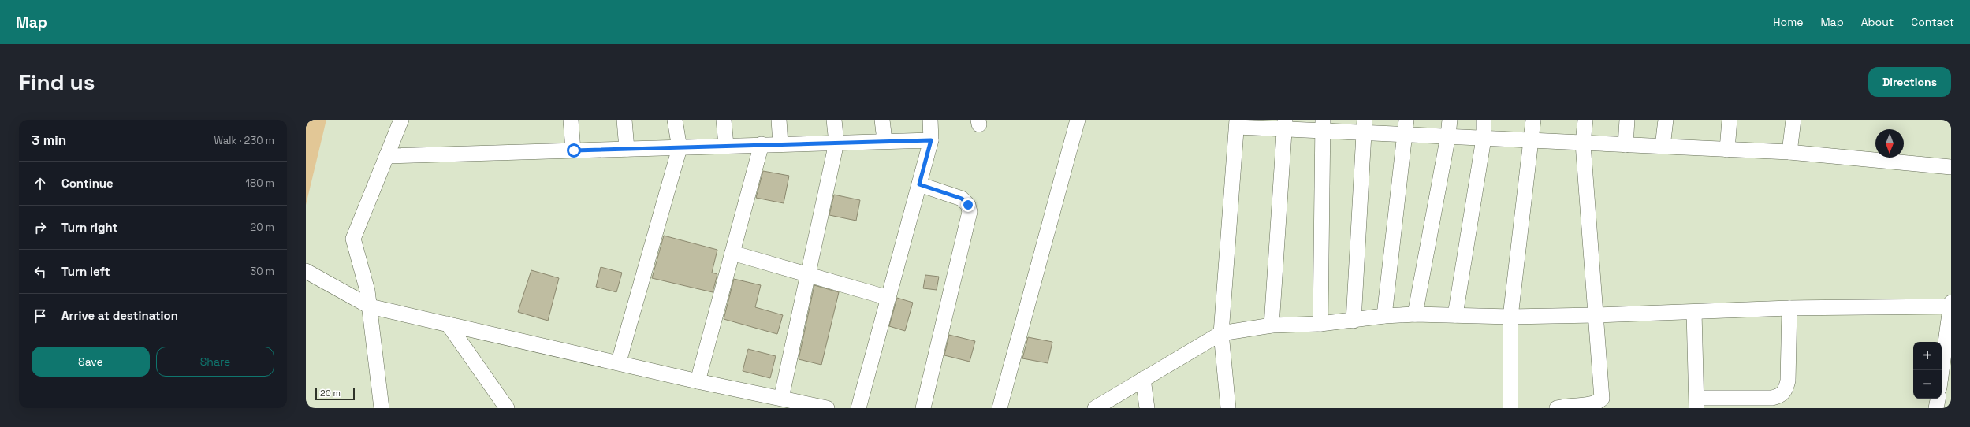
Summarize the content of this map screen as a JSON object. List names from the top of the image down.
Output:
{
  "scale_bar": "20 m",
  "north": "bottom",
  "page": {
    "header": "Map",
    "nav": [
      "Home",
      "Map",
      "About",
      "Contact"
    ],
    "buttons": [
      "Directions",
      ["Save", "Share"]
    ],
    "title": "Find us",
    "heading": ["3 min", "Walk · 230 m"],
    "list": [
      ["Continue", "180 m"],
      ["Turn right", "20 m"],
      ["Turn left", "30 m"],
      "Arrive at destination"
    ],
    "map_buttons": ["+", "−"],
    "scale": "20 m"
  }
}
